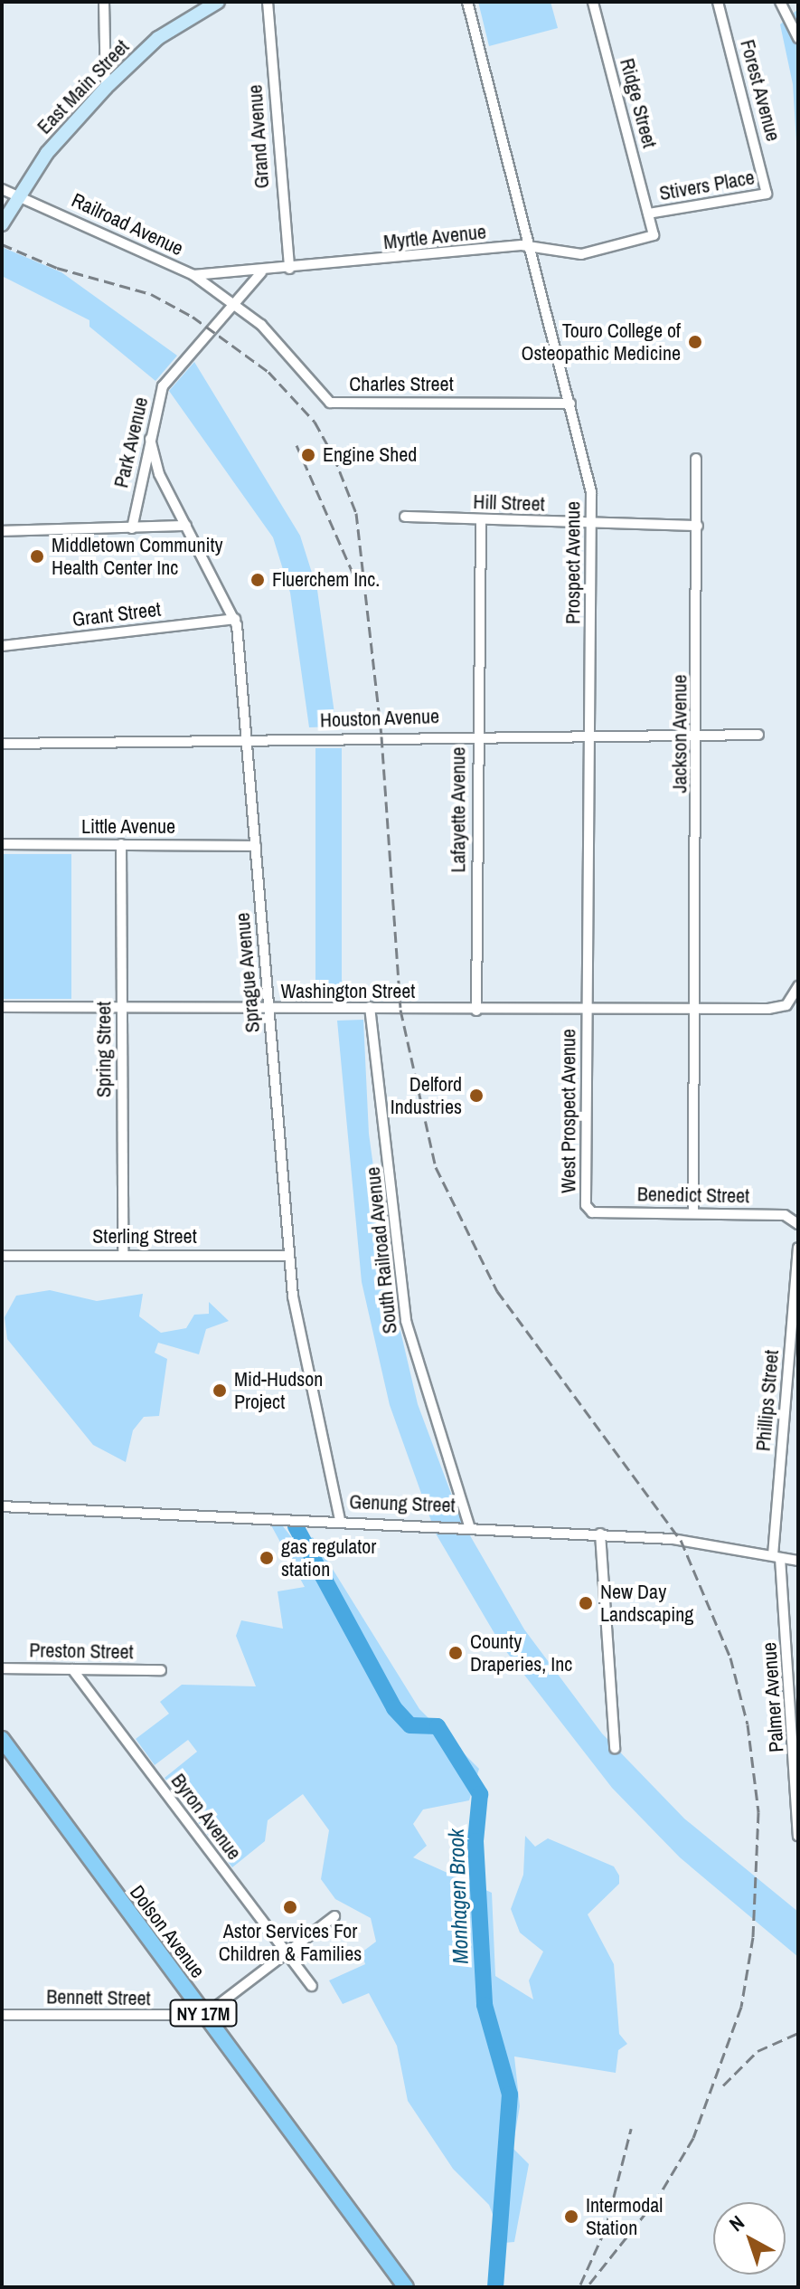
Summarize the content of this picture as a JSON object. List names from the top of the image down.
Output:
{
  "streets": {
    "main road": ["East Main Street", "Dolson Avenue", "NY 17M"],
    "street": [
      "Forest Avenue",
      "Ridge Street",
      "Grand Avenue",
      "Stivers Place",
      "Railroad Avenue",
      "Myrtle Avenue",
      "Charles Street",
      "Park Avenue",
      "Hill Street",
      "Prospect Avenue",
      "Grant Street",
      "Houston Avenue",
      "Jackson Avenue",
      "Lafayette Avenue",
      "Little Avenue",
      "Sprague Avenue",
      "Washington Street",
      "Spring Street",
      "West Prospect Avenue",
      "Benedict Street",
      "Sterling Street",
      "South Railroad Avenue",
      "Phillips Street",
      "Genung Street",
      "Preston Street",
      "Palmer Avenue",
      "Byron Avenue",
      "Bennett Street"
    ]
  },
  "crossings": [
    ["East Main Street", "Railroad Avenue"],
    ["Forest Avenue", "Stivers Place"],
    ["Ridge Street", "Stivers Place"],
    ["Ridge Street", "Myrtle Avenue"],
    ["Grand Avenue", "Myrtle Avenue"],
    ["Stivers Place", "Myrtle Avenue"],
    ["Railroad Avenue", "Myrtle Avenue"],
    ["Railroad Avenue", "Charles Street"],
    ["Railroad Avenue", "Park Avenue"],
    ["Myrtle Avenue", "Prospect Avenue"],
    ["Charles Street", "Park Avenue"],
    ["Charles Street", "Prospect Avenue"],
    ["Park Avenue", "Sprague Avenue"],
    ["Hill Street", "Prospect Avenue"],
    ["Hill Street", "Jackson Avenue"],
    ["Hill Street", "Lafayette Avenue"],
    ["Prospect Avenue", "Houston Avenue"],
    ["Prospect Avenue", "Washington Street"],
    ["Prospect Avenue", "West Prospect Avenue"],
    ["Grant Street", "Sprague Avenue"],
    ["Houston Avenue", "Jackson Avenue"],
    ["Houston Avenue", "Lafayette Avenue"],
    ["Houston Avenue", "Sprague Avenue"],
    ["Jackson Avenue", "Washington Street"],
    ["Jackson Avenue", "Benedict Street"],
    ["Lafayette Avenue", "Washington Street"],
    ["Little Avenue", "Sprague Avenue"],
    ["Little Avenue", "Spring Street"],
    ["Sprague Avenue", "Washington Street"],
    ["Sprague Avenue", "Sterling Street"],
    ["Sprague Avenue", "Genung Street"],
    ["Washington Street", "Spring Street"],
    ["Washington Street", "West Prospect Avenue"],
    ["Washington Street", "South Railroad Avenue"],
    ["Spring Street", "Sterling Street"],
    ["West Prospect Avenue", "Benedict Street"],
    ["South Railroad Avenue", "Genung Street"],
    ["Phillips Street", "Genung Street"],
    ["Phillips Street", "Palmer Avenue"],
    ["Genung Street", "Palmer Avenue"],
    ["Preston Street", "Byron Avenue"],
    ["Dolson Avenue", "Bennett Street"]
  ],
  "water": ["Monhagen Brook"],
  "places": [
    "Touro College of Osteopathic Medicine",
    "Engine Shed",
    "Middletown Community Health Center Inc",
    "Fluerchem Inc.",
    "Delford Industries",
    "Mid-Hudson Project",
    "gas regulator station",
    "New Day Landscaping",
    "County Draperies, Inc",
    "Astor Services For Children & Families",
    "Intermodal Station"
  ],
  "north": "top left"
}
